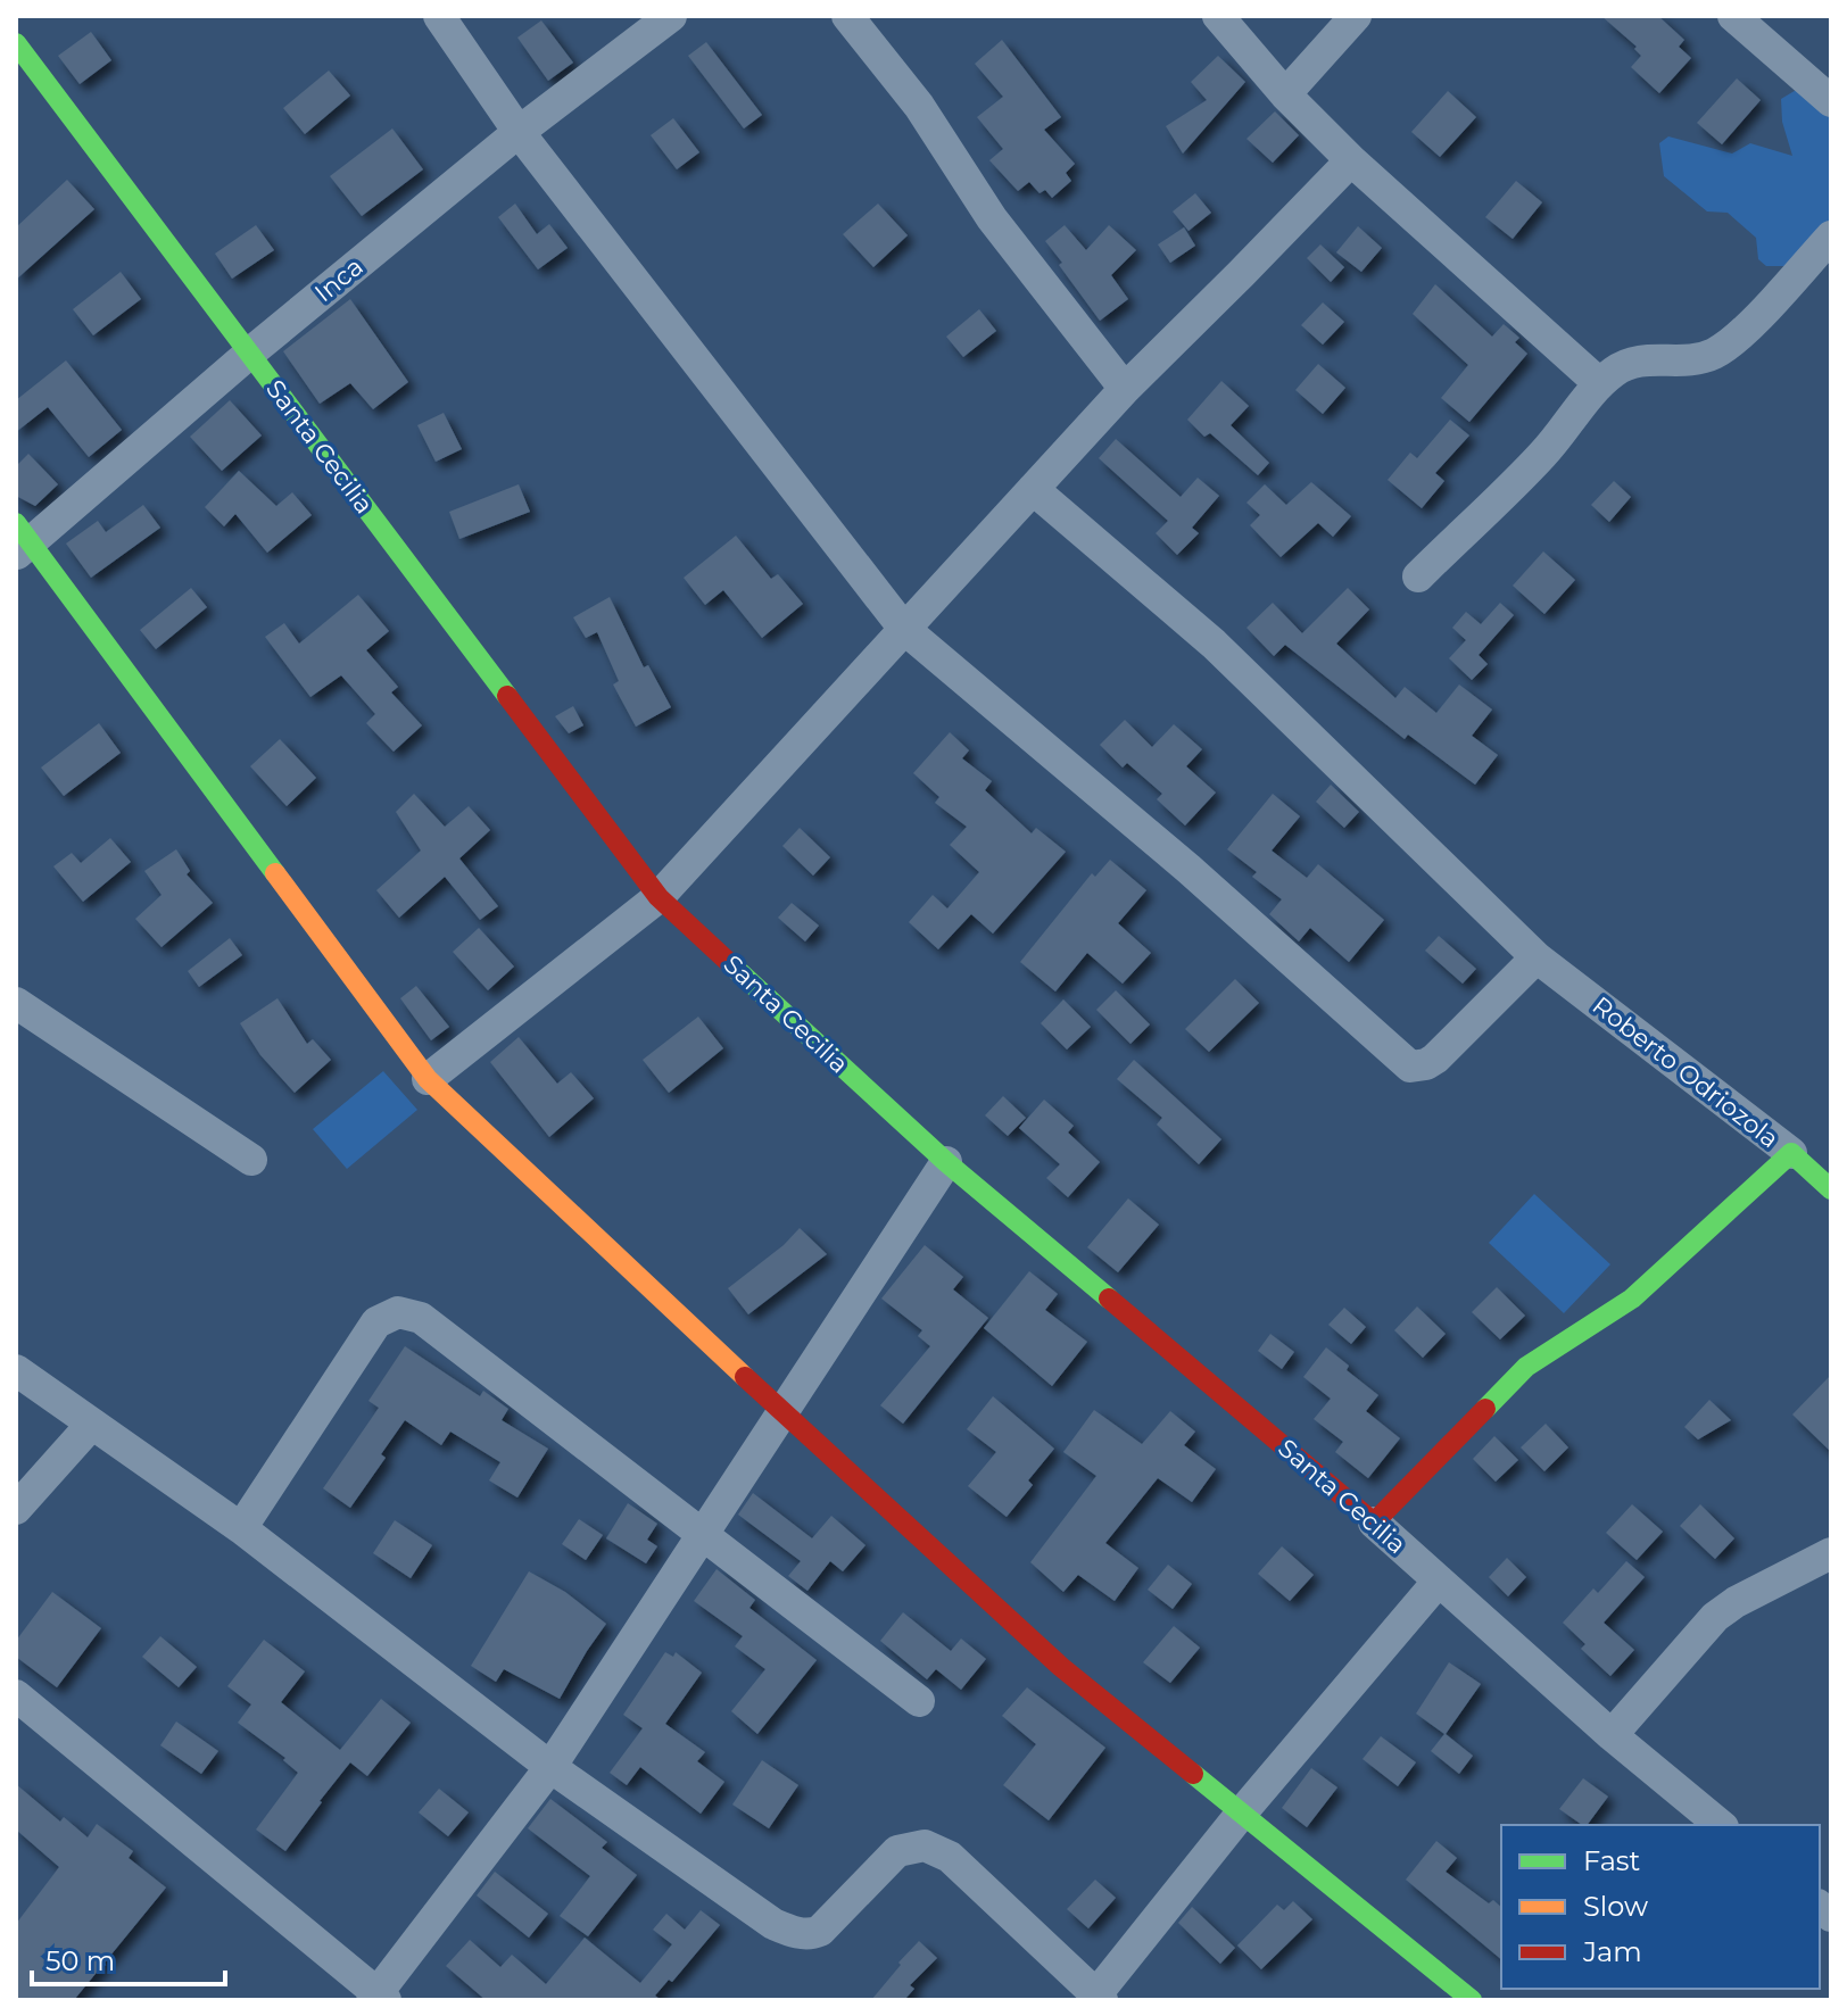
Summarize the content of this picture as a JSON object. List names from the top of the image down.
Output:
{
  "streets": {
    "street": ["Inca", "Santa Cecilia", "Roberto Odriozola"]
  },
  "crossings": [
    ["Inca", "Santa Cecilia"]
  ],
  "legend": ["Fast", "Slow", "Jam"],
  "scale_bar": "50 m"
}
